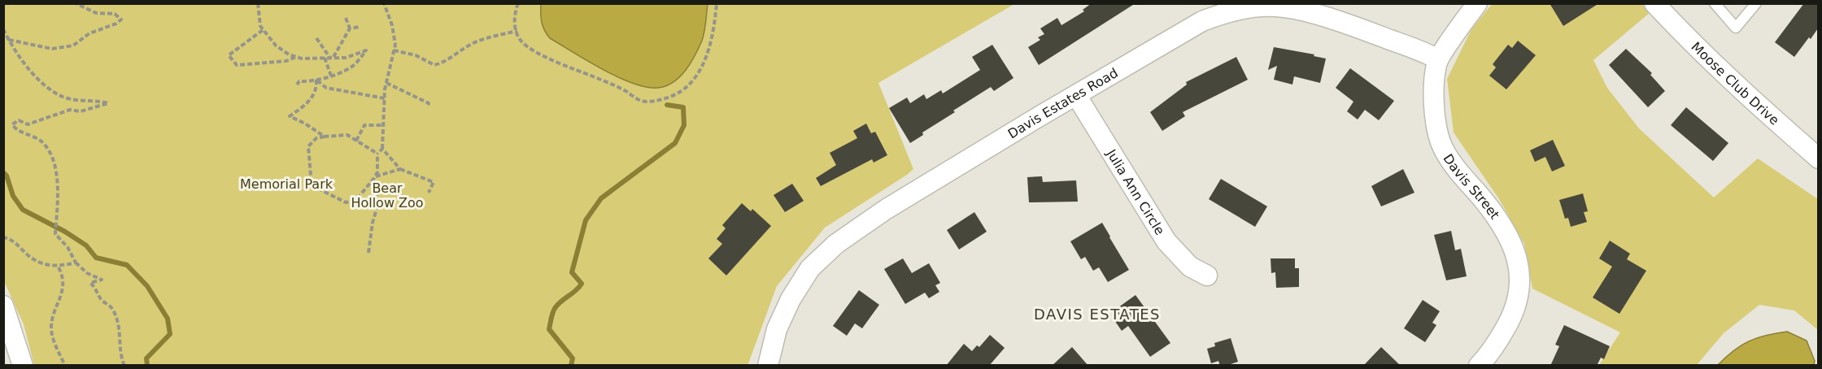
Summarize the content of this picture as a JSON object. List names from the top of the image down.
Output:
{
  "streets": {
    "street": [
      "Moose Club Drive",
      "Davis Estates Road",
      "Davis Street",
      "Julia Ann Circle"
    ]
  },
  "crossings": [
    ["Davis Estates Road", "Davis Street"],
    ["Davis Estates Road", "Julia Ann Circle"]
  ],
  "districts": ["DAVIS ESTATES"],
  "parks": ["Memorial Park", "Bear Hollow Zoo"]
}
